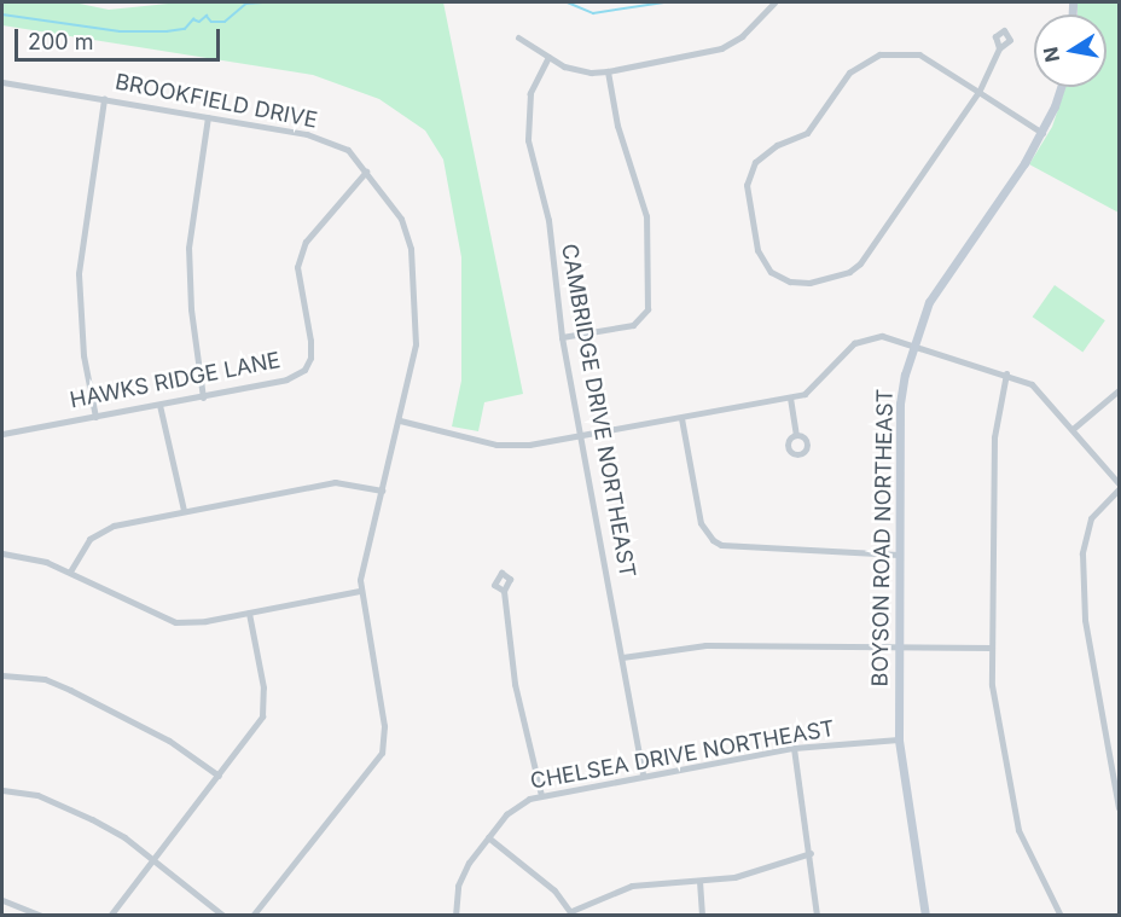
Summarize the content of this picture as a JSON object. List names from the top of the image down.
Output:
{
  "streets": {
    "main road": ["BOYSON ROAD NORTHEAST"],
    "street": [
      "BROOKFIELD DRIVE",
      "HAWKS RIDGE LANE",
      "CAMBRIDGE DRIVE NORTHEAST",
      "CHELSEA DRIVE NORTHEAST"
    ]
  },
  "crossings": [
    ["BROOKFIELD DRIVE", "HAWKS RIDGE LANE"],
    ["CAMBRIDGE DRIVE NORTHEAST", "CHELSEA DRIVE NORTHEAST"],
    ["BOYSON ROAD NORTHEAST", "CHELSEA DRIVE NORTHEAST"]
  ],
  "scale_bar": "200 m",
  "north": "left"
}
